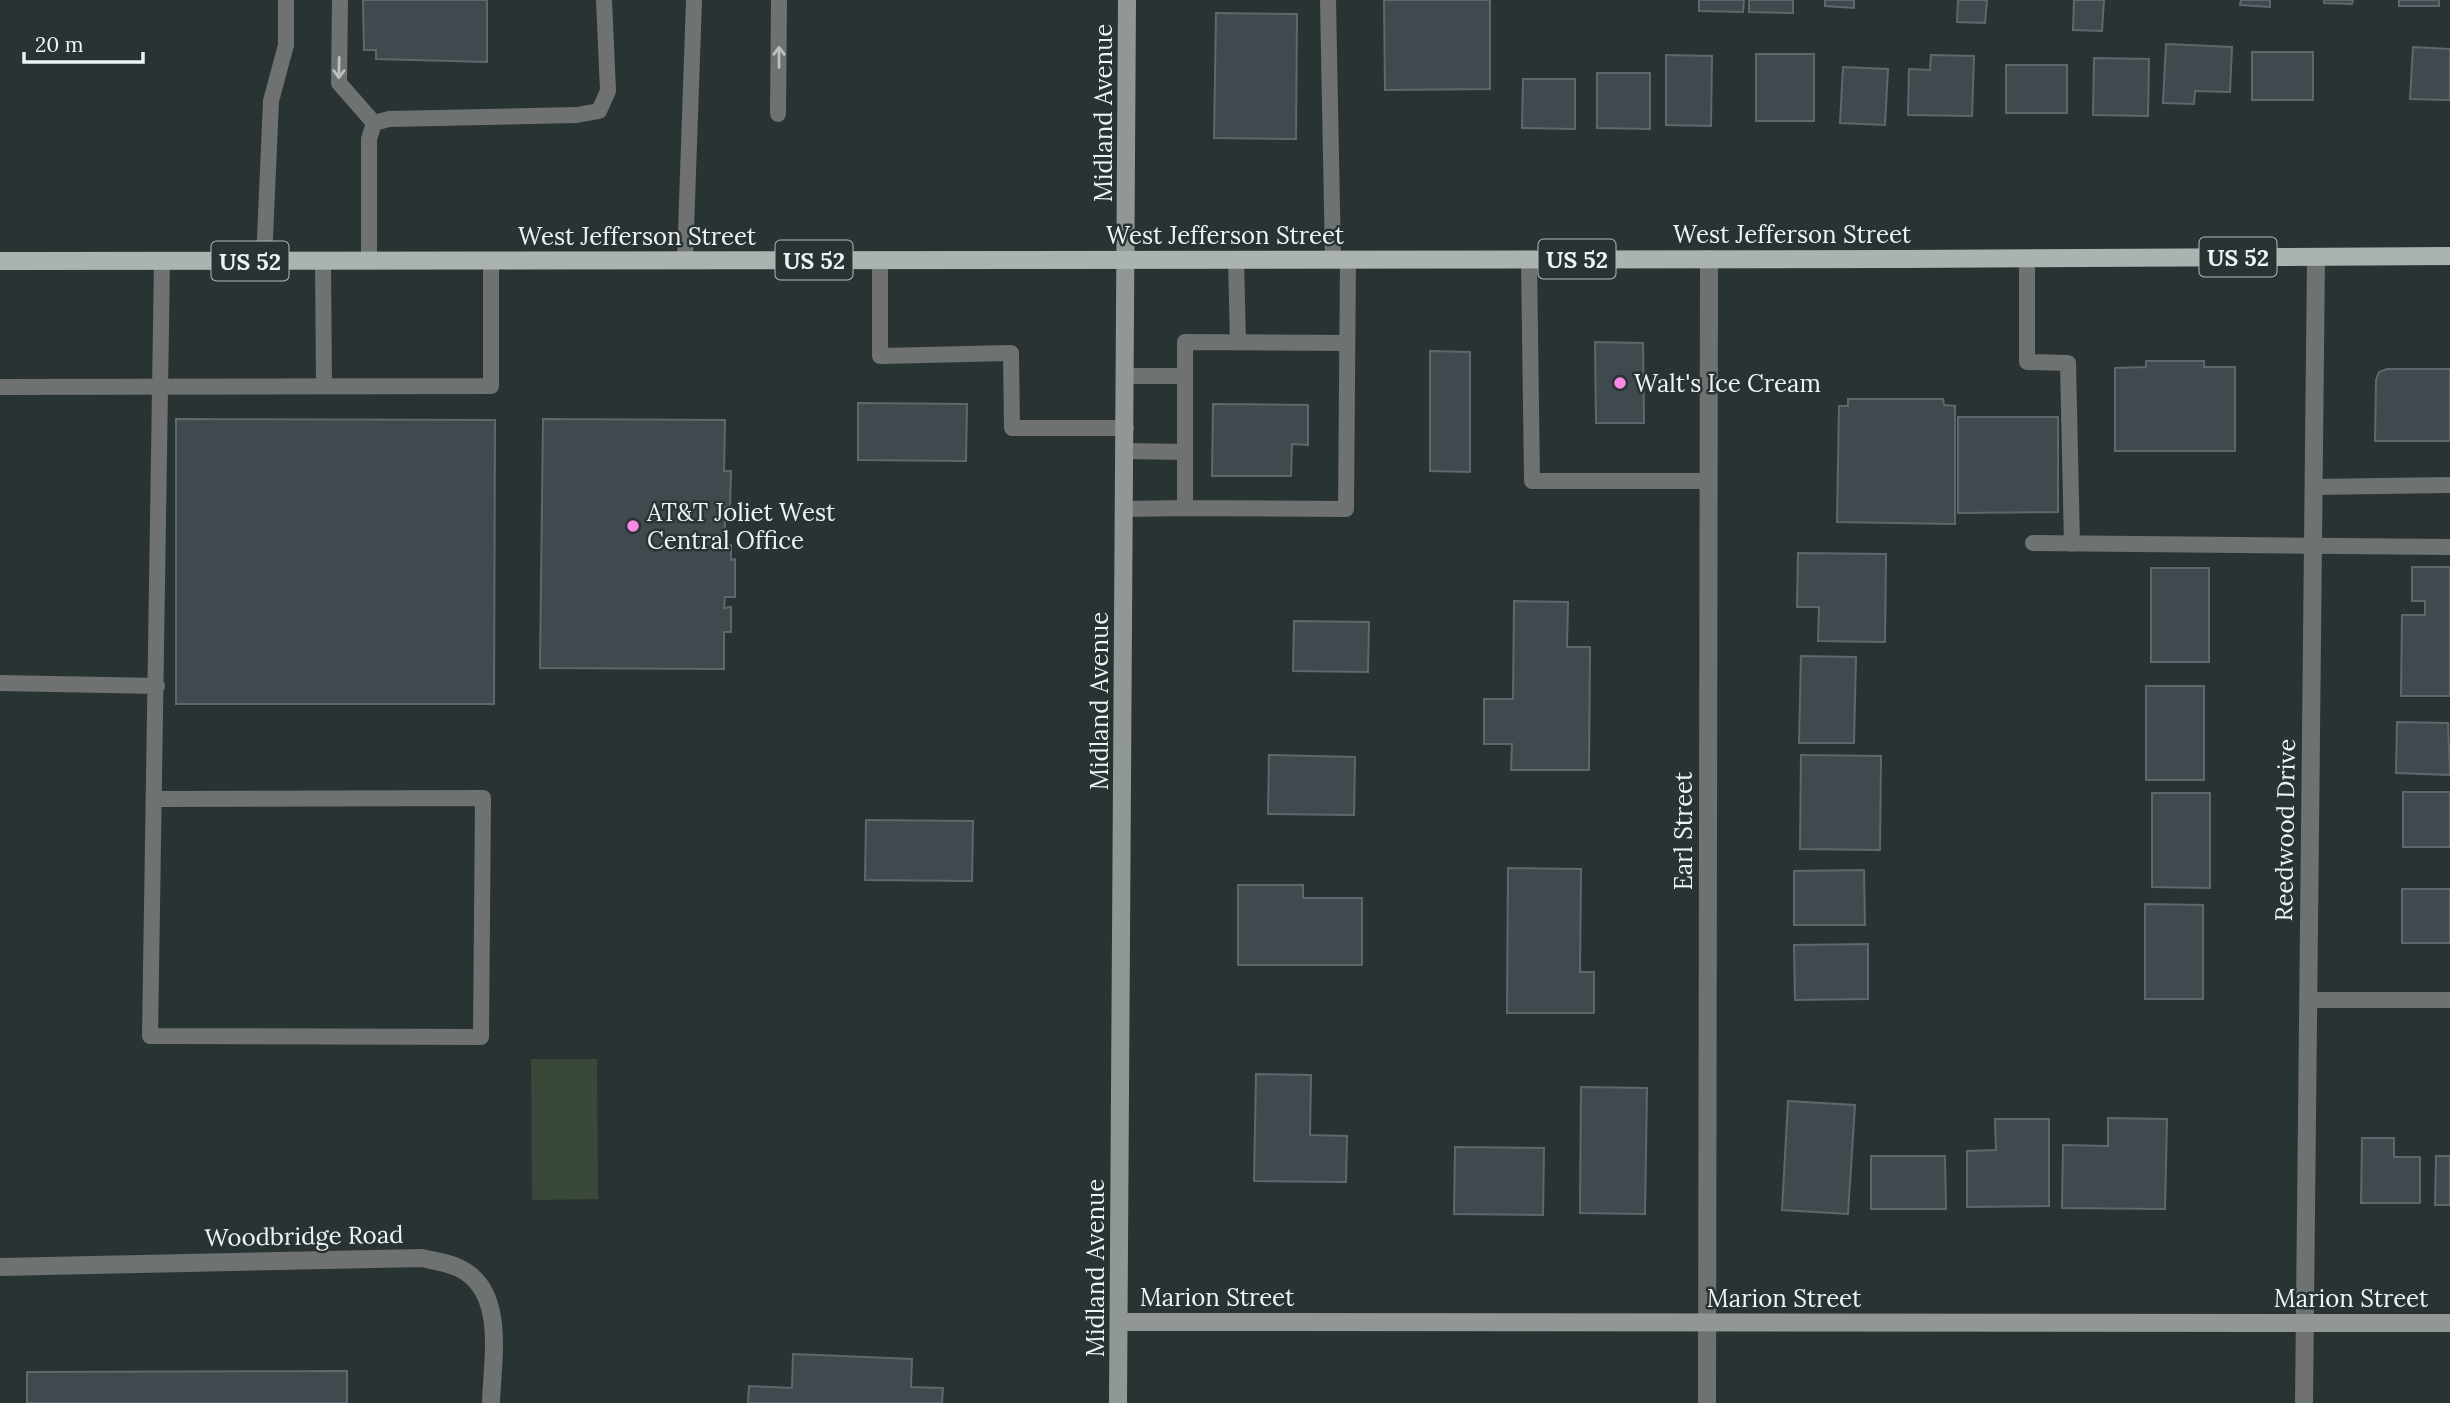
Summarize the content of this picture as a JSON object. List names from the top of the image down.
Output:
{
  "streets": {
    "main road": ["West Jefferson Street", "US 52"],
    "street": [
      "Midland Avenue",
      "Reedwood Drive",
      "Earl Street",
      "Woodbridge Road",
      "Marion Street"
    ]
  },
  "crossings": [
    ["Midland Avenue", "West Jefferson Street"],
    ["Midland Avenue", "Marion Street"],
    ["West Jefferson Street", "Reedwood Drive"],
    ["West Jefferson Street", "Earl Street"],
    ["Reedwood Drive", "Marion Street"],
    ["Earl Street", "Marion Street"]
  ],
  "places": ["Walt's Ice Cream", "AT&T Joliet West Central Office"],
  "scale_bar": "20 m"
}
